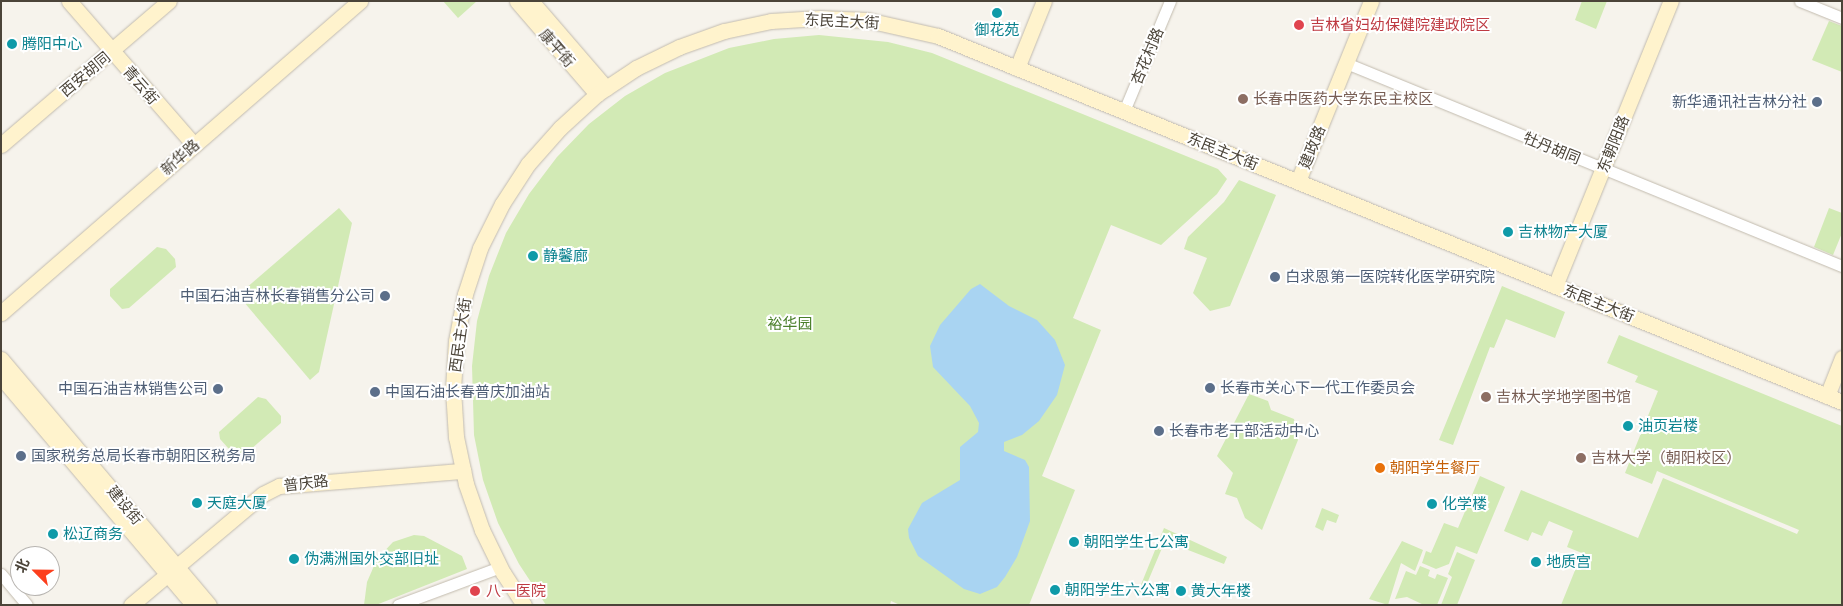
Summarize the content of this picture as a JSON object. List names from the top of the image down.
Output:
{
  "streets": {
    "main road": [
      "东民主大街",
      "康平街",
      "西安胡同",
      "青云街",
      "东朝阳路",
      "建政路",
      "新华路",
      "西民主大街",
      "普庆路",
      "建设街"
    ],
    "street": ["杏花村路", "牡丹胡同"]
  },
  "crossings": [
    ["东民主大街", "康平街"],
    ["东民主大街", "杏花村路"],
    ["东民主大街", "东朝阳路"],
    ["东民主大街", "建政路"],
    ["东民主大街", "西民主大街"],
    ["康平街", "西民主大街"],
    ["西安胡同", "青云街"],
    ["青云街", "新华路"],
    ["东朝阳路", "牡丹胡同"],
    ["建政路", "牡丹胡同"],
    ["西民主大街", "普庆路"],
    ["普庆路", "建设街"]
  ],
  "parks": ["裕华园"],
  "places": [
    "御花苑",
    "吉林省妇幼保健院建政院区",
    "腾阳中心",
    "长春中医药大学东民主校区",
    "新华通讯社吉林分社",
    "吉林物产大厦",
    "静馨廊",
    "白求恩第一医院转化医学研究院",
    "中国石油吉林长春销售分公司",
    "长春市关心下一代工作委员会",
    "中国石油吉林销售公司",
    "中国石油长春普庆加油站",
    "吉林大学地学图书馆",
    "油页岩楼",
    "长春市老干部活动中心",
    "国家税务总局长春市朝阳区税务局",
    "吉林大学（朝阳校区）",
    "朝阳学生餐厅",
    "天庭大厦",
    "化学楼",
    "松辽商务",
    "朝阳学生七公寓",
    "伪满洲国外交部旧址",
    "地质宫",
    "朝阳学生六公寓",
    "八一医院",
    "黄大年楼"
  ],
  "north": "top left"
}
